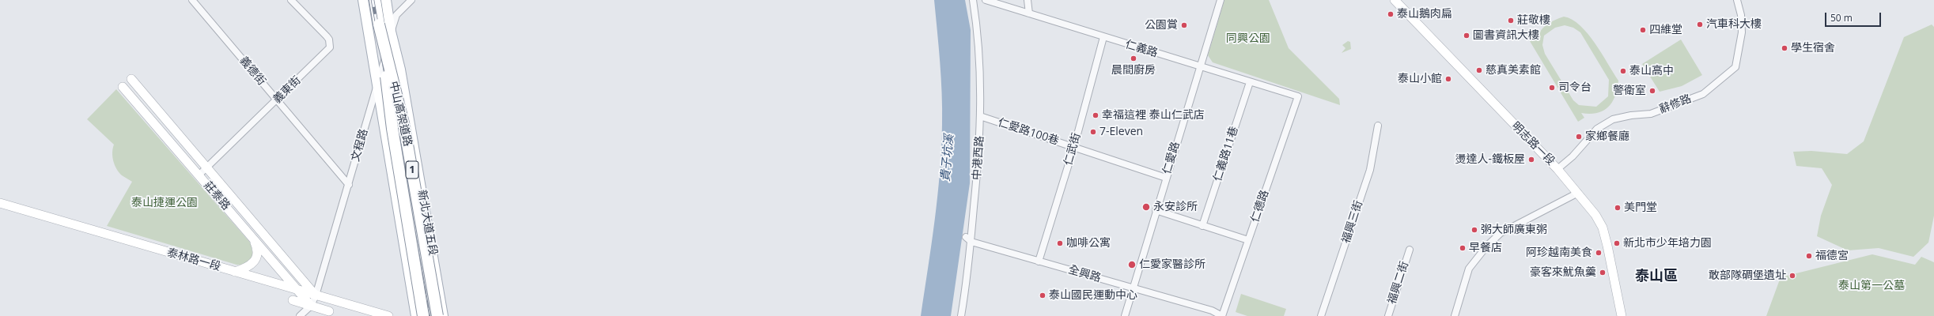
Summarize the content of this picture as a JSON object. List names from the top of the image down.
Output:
{
  "streets": {
    "highway": ["中山高架道路", "1"],
    "main road": [
      "明志路一段",
      "莊泰路",
      "新北大道五段",
      "泰林路一段"
    ],
    "street": [
      "仁義路",
      "義德街",
      "義東街",
      "辭修路",
      "仁愛路100巷",
      "文程路",
      "仁武街",
      "仁義路11巷",
      "中港西路",
      "仁愛路",
      "仁德路",
      "福興三街",
      "全興路",
      "福興二街"
    ]
  },
  "crossings": [
    ["仁義路", "仁武街"],
    ["仁義路", "仁義路11巷"],
    ["仁義路", "仁愛路"],
    ["仁義路", "仁德路"],
    ["義德街", "義東街"],
    ["義德街", "文程路"],
    ["義東街", "莊泰路"],
    ["辭修路", "明志路一段"],
    ["仁愛路100巷", "仁武街"],
    ["仁愛路100巷", "中港西路"],
    ["仁愛路100巷", "仁愛路"],
    ["文程路", "1"],
    ["文程路", "莊泰路"],
    ["文程路", "新北大道五段"],
    ["文程路", "泰林路一段"],
    ["仁武街", "全興路"],
    ["中港西路", "全興路"],
    ["仁愛路", "全興路"],
    ["莊泰路", "泰林路一段"],
    ["仁德路", "全興路"]
  ],
  "districts": ["泰山區"],
  "water": ["貴子坑溪"],
  "parks": ["同興公園", "泰山捷運公園", "泰山第一公墓"],
  "places": [
    "泰山鵝肉扁",
    "莊敬樓",
    "汽車科大樓",
    "公園賞",
    "四維堂",
    "圖書資訊大樓",
    "學生宿舍",
    "晨間廚房",
    "慈真美素館",
    "泰山高中",
    "泰山小館",
    "司令台",
    "警衛室",
    "幸福這裡 泰山仁武店",
    "7-Eleven",
    "家鄉餐廳",
    "燙達人-鐵板屋",
    "永安診所",
    "美門堂",
    "粥大師廣東粥",
    "咖啡公寓",
    "新北市少年培力園",
    "早餐店",
    "阿珍越南美食",
    "福德宮",
    "仁愛家醫診所",
    "豪客來魷魚羹",
    "敢部隊碉堡遺址",
    "泰山國民運動中心"
  ],
  "scale_bar": "50 m"
}
